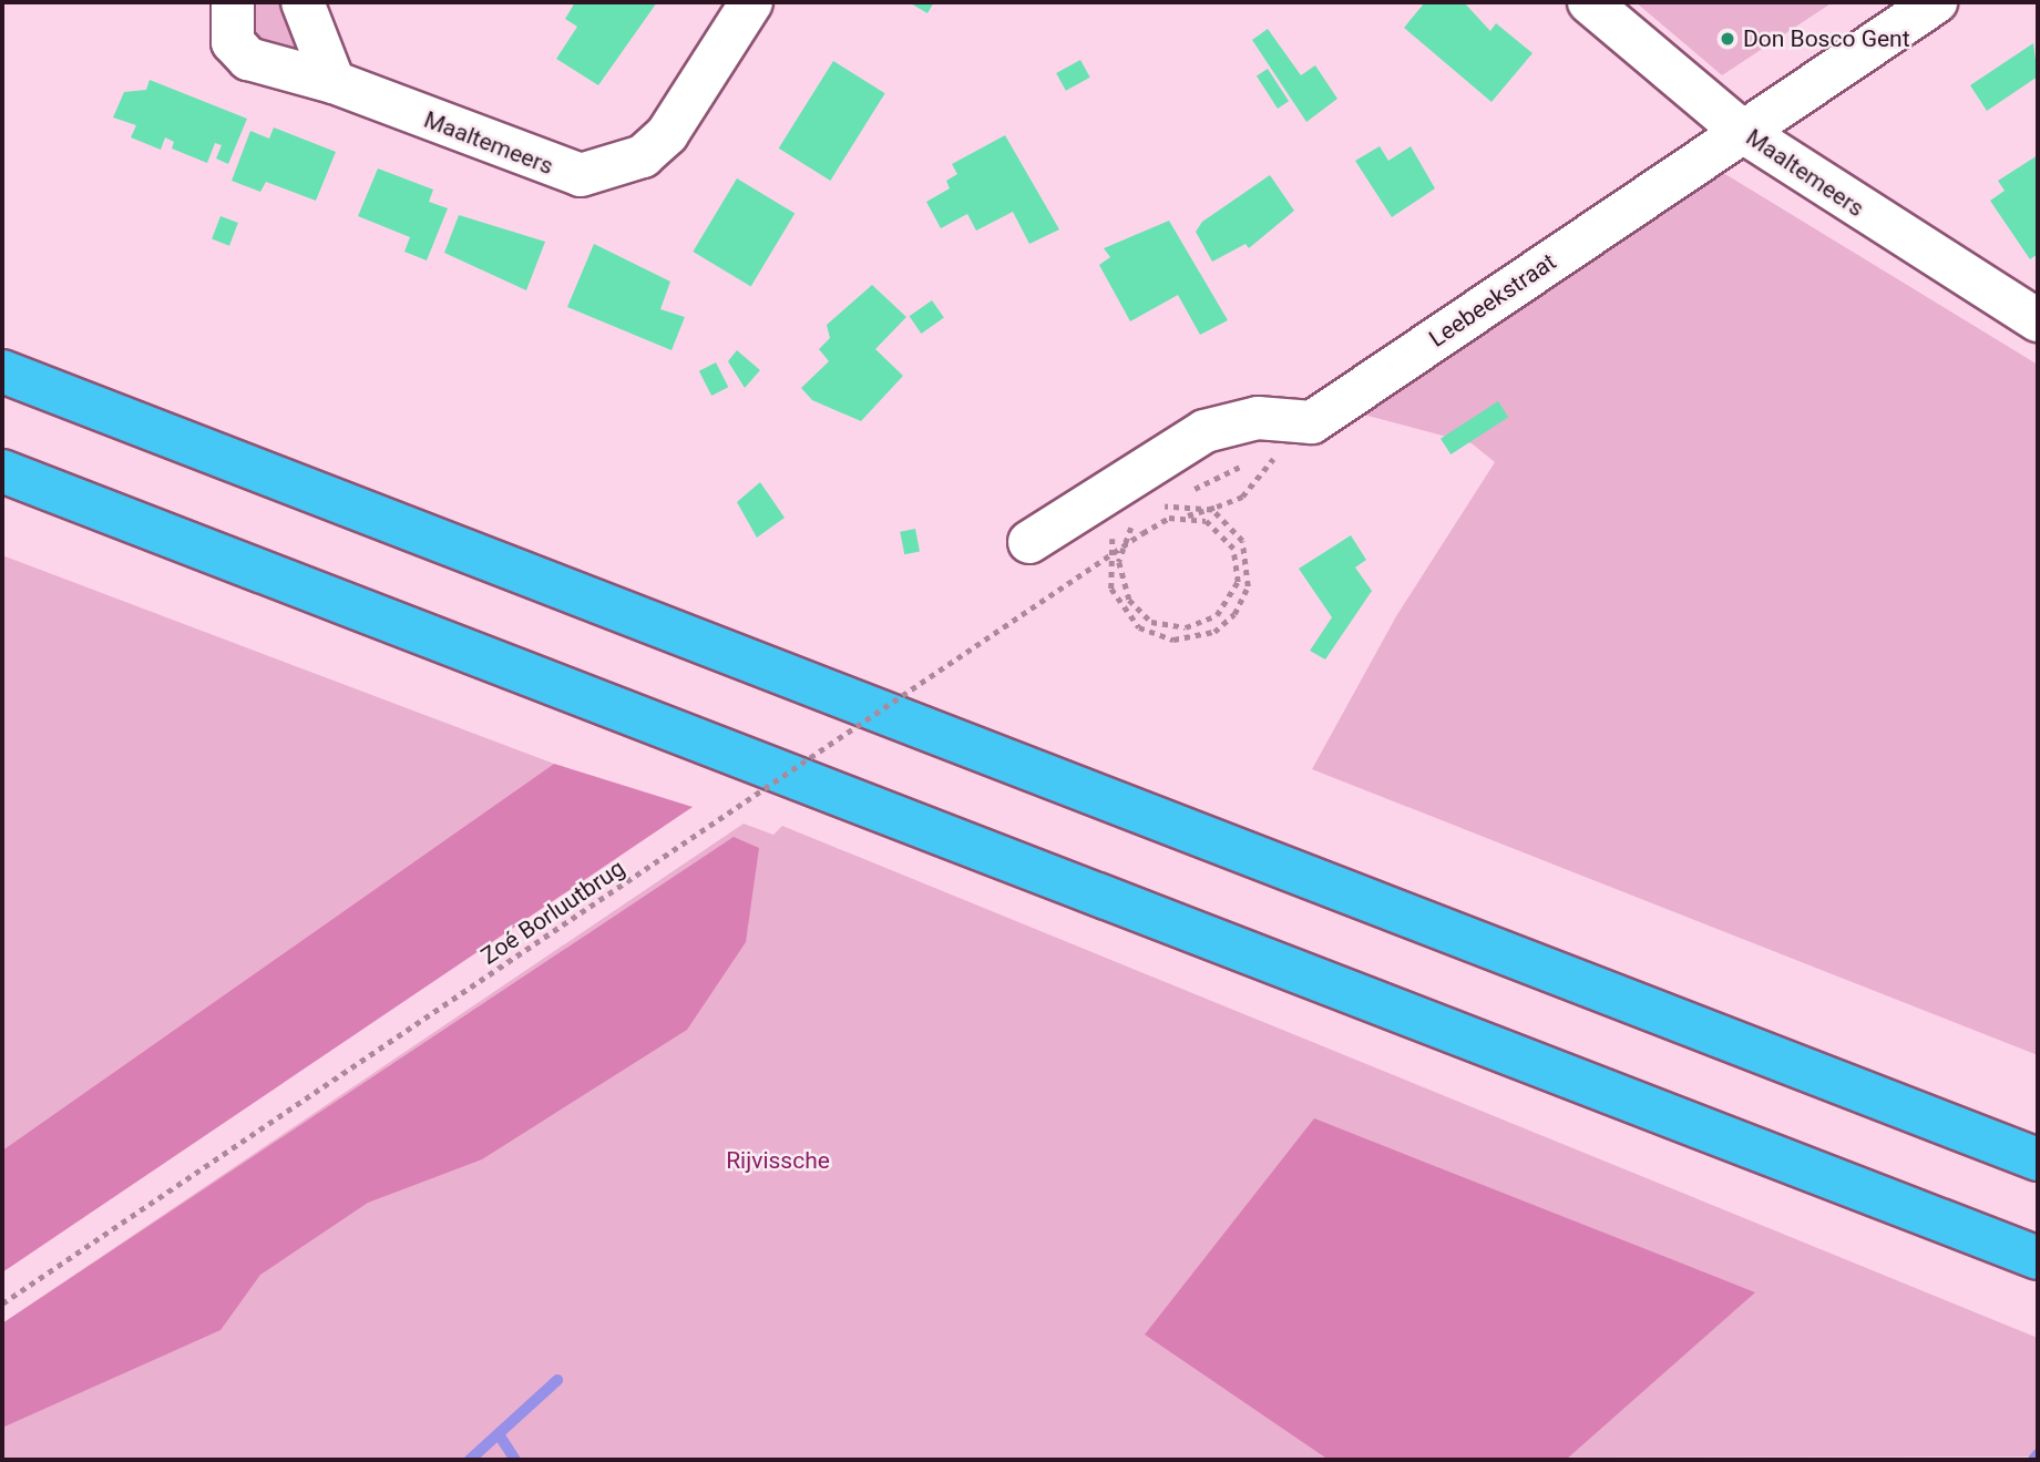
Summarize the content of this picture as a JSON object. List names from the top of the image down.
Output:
{
  "streets": {
    "street": ["Maaltemeers", "Leebeekstraat"],
    "path": ["Zoé Borluutbrug"]
  },
  "crossings": [
    ["Maaltemeers", "Leebeekstraat"]
  ],
  "parks": ["Rijvissche"],
  "places": ["Don Bosco Gent"]
}
